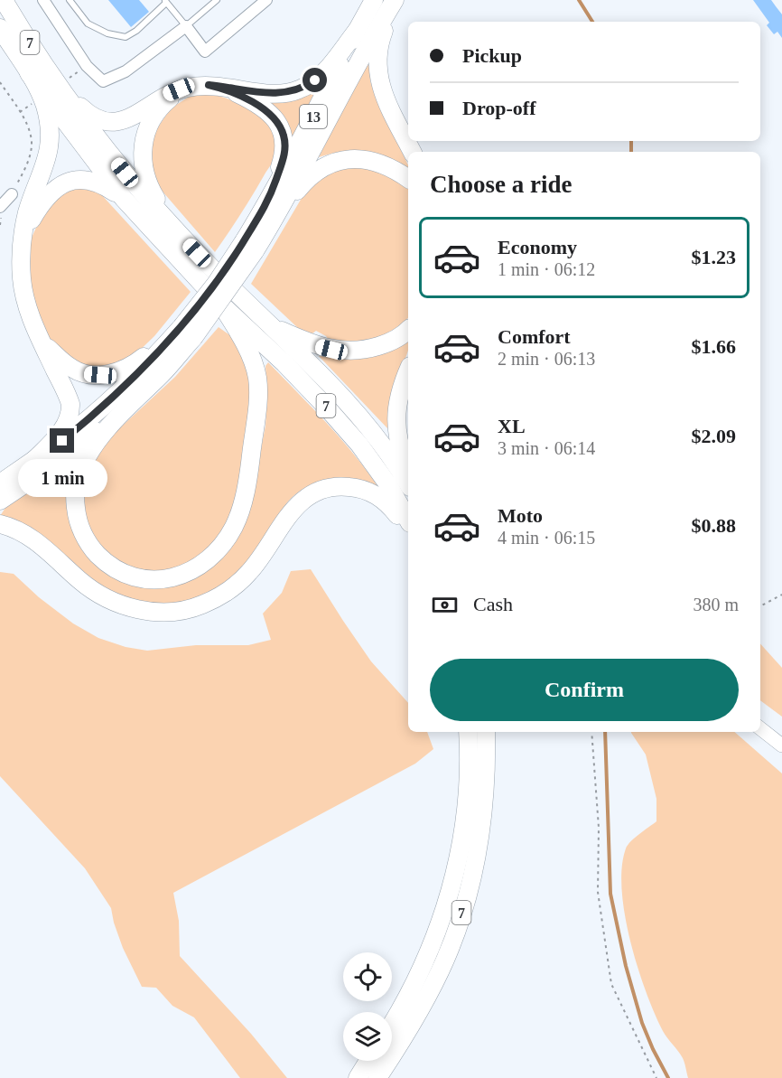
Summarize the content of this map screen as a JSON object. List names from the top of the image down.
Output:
{
  "streets": {
    "highway": ["7", "13"]
  },
  "page": {
    "banner": ["Pickup", "Drop-off"],
    "heading": "Choose a ride",
    "list": [
      {
        "name": "Economy",
        "note": "1 min · 06:12",
        "value": "$1.23"
      },
      {
        "name": "Comfort",
        "note": "2 min · 06:13",
        "value": "$1.66"
      },
      {
        "name": "XL",
        "note": "3 min · 06:14",
        "value": "$2.09"
      },
      {
        "name": "Moto",
        "note": "4 min · 06:15",
        "value": "$0.88"
      }
    ],
    "bubble": "1 min",
    "pay": ["Cash", "380 m"],
    "buttons": "Confirm"
  }
}
